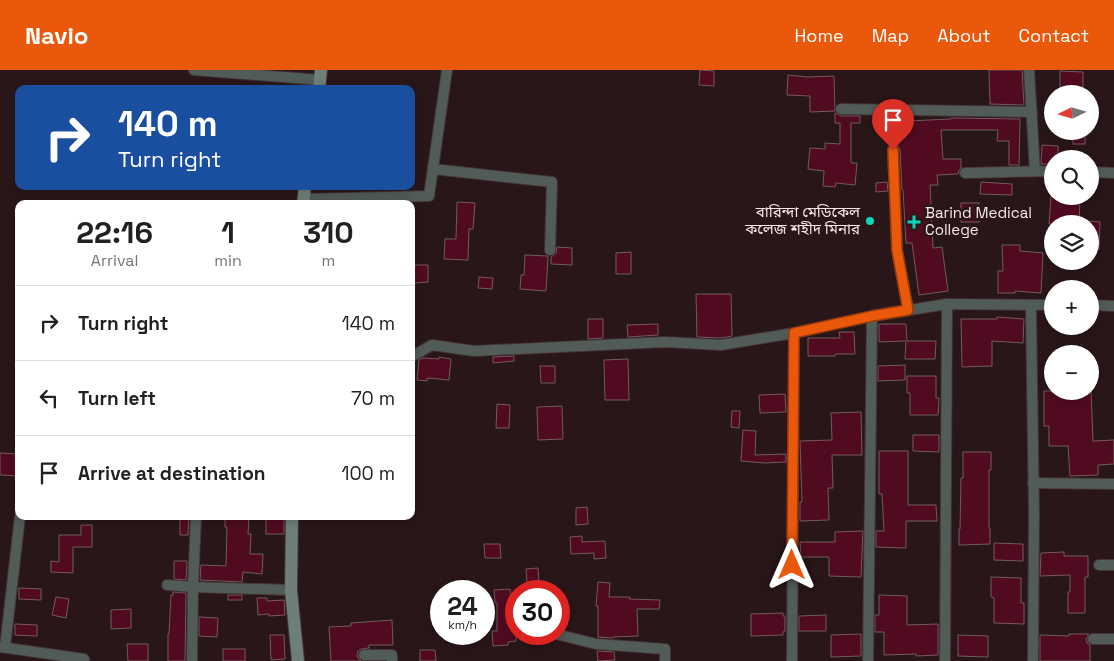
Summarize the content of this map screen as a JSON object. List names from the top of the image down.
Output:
{
  "places": {
    "other": ["বারিন্দা মেডিকেল কলেজ শহীদ মিনার"],
    "health": ["Barind Medical College"]
  },
  "north": "left",
  "page": {
    "header": "Navio",
    "nav": [
      "Home",
      "Map",
      "About",
      "Contact"
    ],
    "map_buttons": ["+", "−"],
    "turn": ["140 m", "Turn right"],
    "eta": [
      "22:16",
      "Arrival",
      "1",
      "min",
      "310",
      "m"
    ],
    "list": [
      {
        "name": "Turn right",
        "value": "140 m"
      },
      {
        "name": "Turn left",
        "value": "70 m"
      },
      {
        "name": "Arrive at destination",
        "value": "100 m"
      }
    ],
    "speed": "24 km/h",
    "limit": "30"
  }
}
